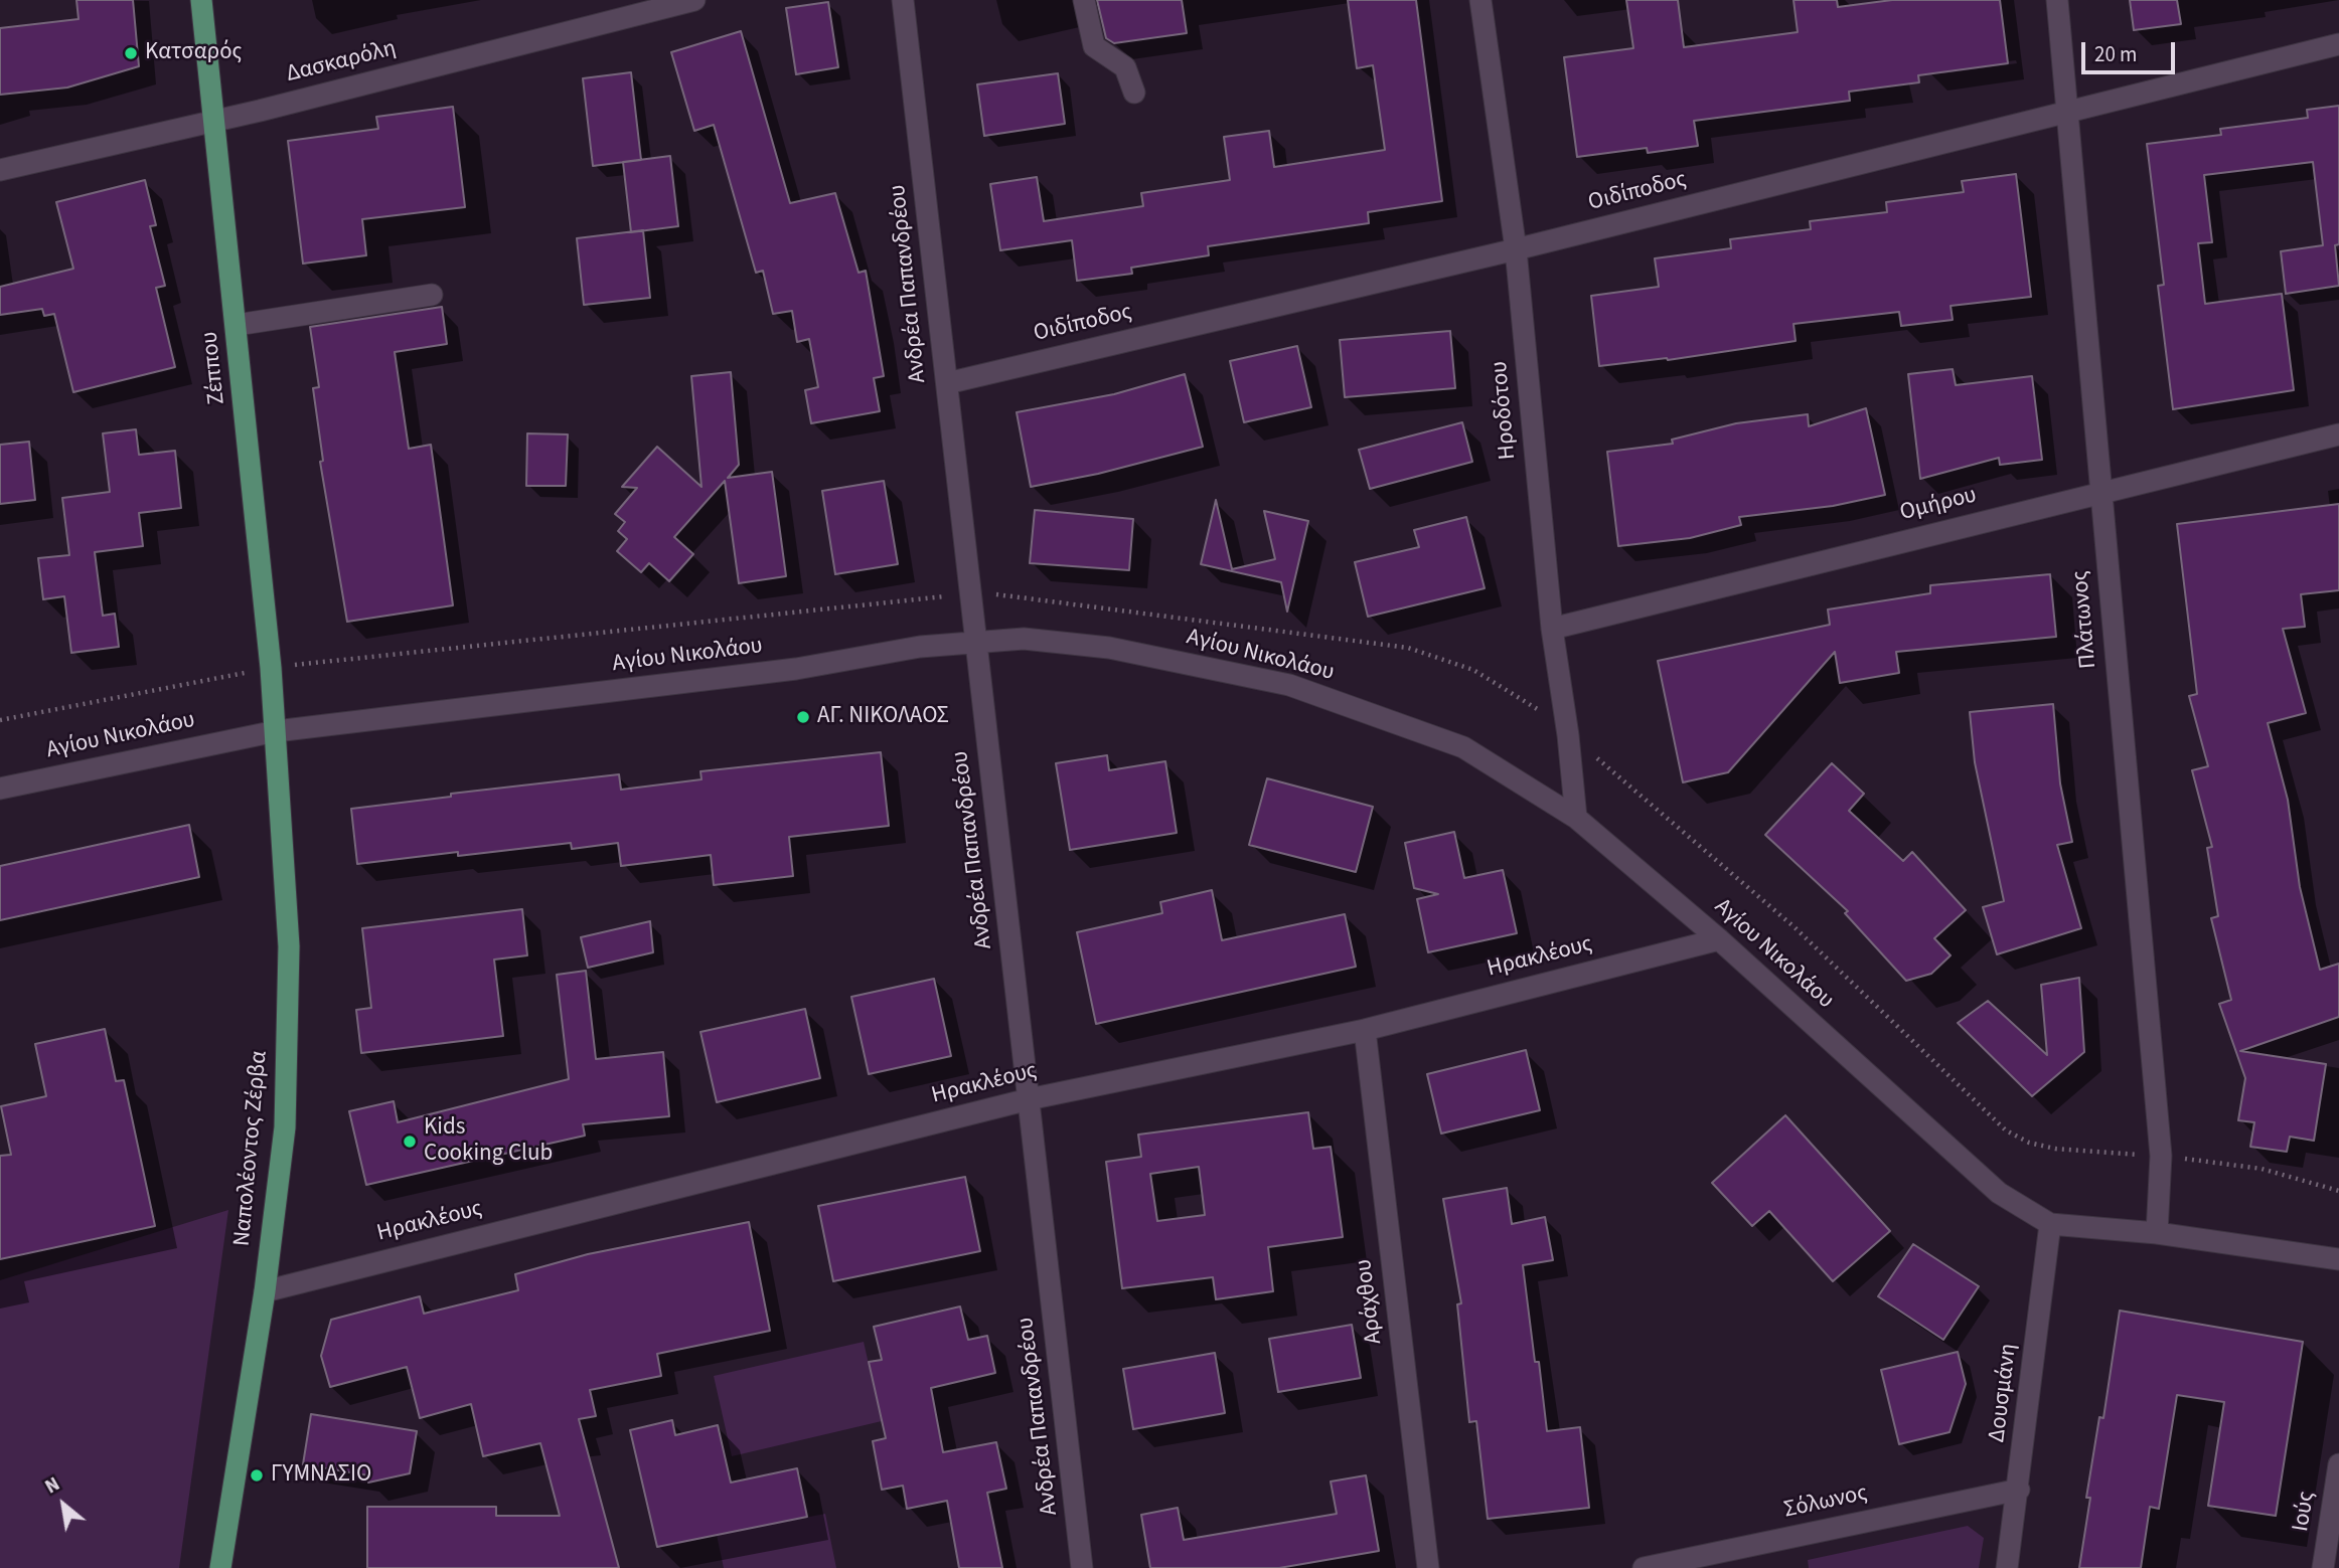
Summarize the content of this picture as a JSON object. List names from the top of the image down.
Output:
{
  "streets": {
    "main road": ["Ζέππου", "Ναπολέοντος Ζέρβα"],
    "street": [
      "Δασκαρόλη",
      "Οιδίποδος",
      "Ανδρέα Παπανδρέου",
      "Ηροδότου",
      "Ομήρου",
      "Πλάτωνος",
      "Αγίου Νικολάου",
      "Ηρακλέους",
      "Αράχθου",
      "Δουσμάνη",
      "Σόλωνος",
      "Ιούς"
    ]
  },
  "crossings": [
    ["Δασκαρόλη", "Ζέππου"],
    ["Οιδίποδος", "Ανδρέα Παπανδρέου"],
    ["Οιδίποδος", "Ηροδότου"],
    ["Οιδίποδος", "Πλάτωνος"],
    ["Ανδρέα Παπανδρέου", "Αγίου Νικολάου"],
    ["Ανδρέα Παπανδρέου", "Ηρακλέους"],
    ["Ζέππου", "Αγίου Νικολάου"],
    ["Ζέππου", "Ναπολέοντος Ζέρβα"],
    ["Ηροδότου", "Ομήρου"],
    ["Ηροδότου", "Αγίου Νικολάου"],
    ["Ομήρου", "Πλάτωνος"],
    ["Πλάτωνος", "Αγίου Νικολάου"],
    ["Αγίου Νικολάου", "Ηρακλέους"],
    ["Αγίου Νικολάου", "Ναπολέοντος Ζέρβα"],
    ["Αγίου Νικολάου", "Δουσμάνη"],
    ["Ηρακλέους", "Ναπολέοντος Ζέρβα"],
    ["Ηρακλέους", "Αράχθου"],
    ["Δουσμάνη", "Σόλωνος"]
  ],
  "places": [
    "Κατσαρός",
    "ΑΓ. ΝΙΚΟΛΑΟΣ",
    "Kids Cooking Club",
    "ΓΥΜΝΑΣΙΟ"
  ],
  "scale_bar": "20 m",
  "north": "top left"
}
